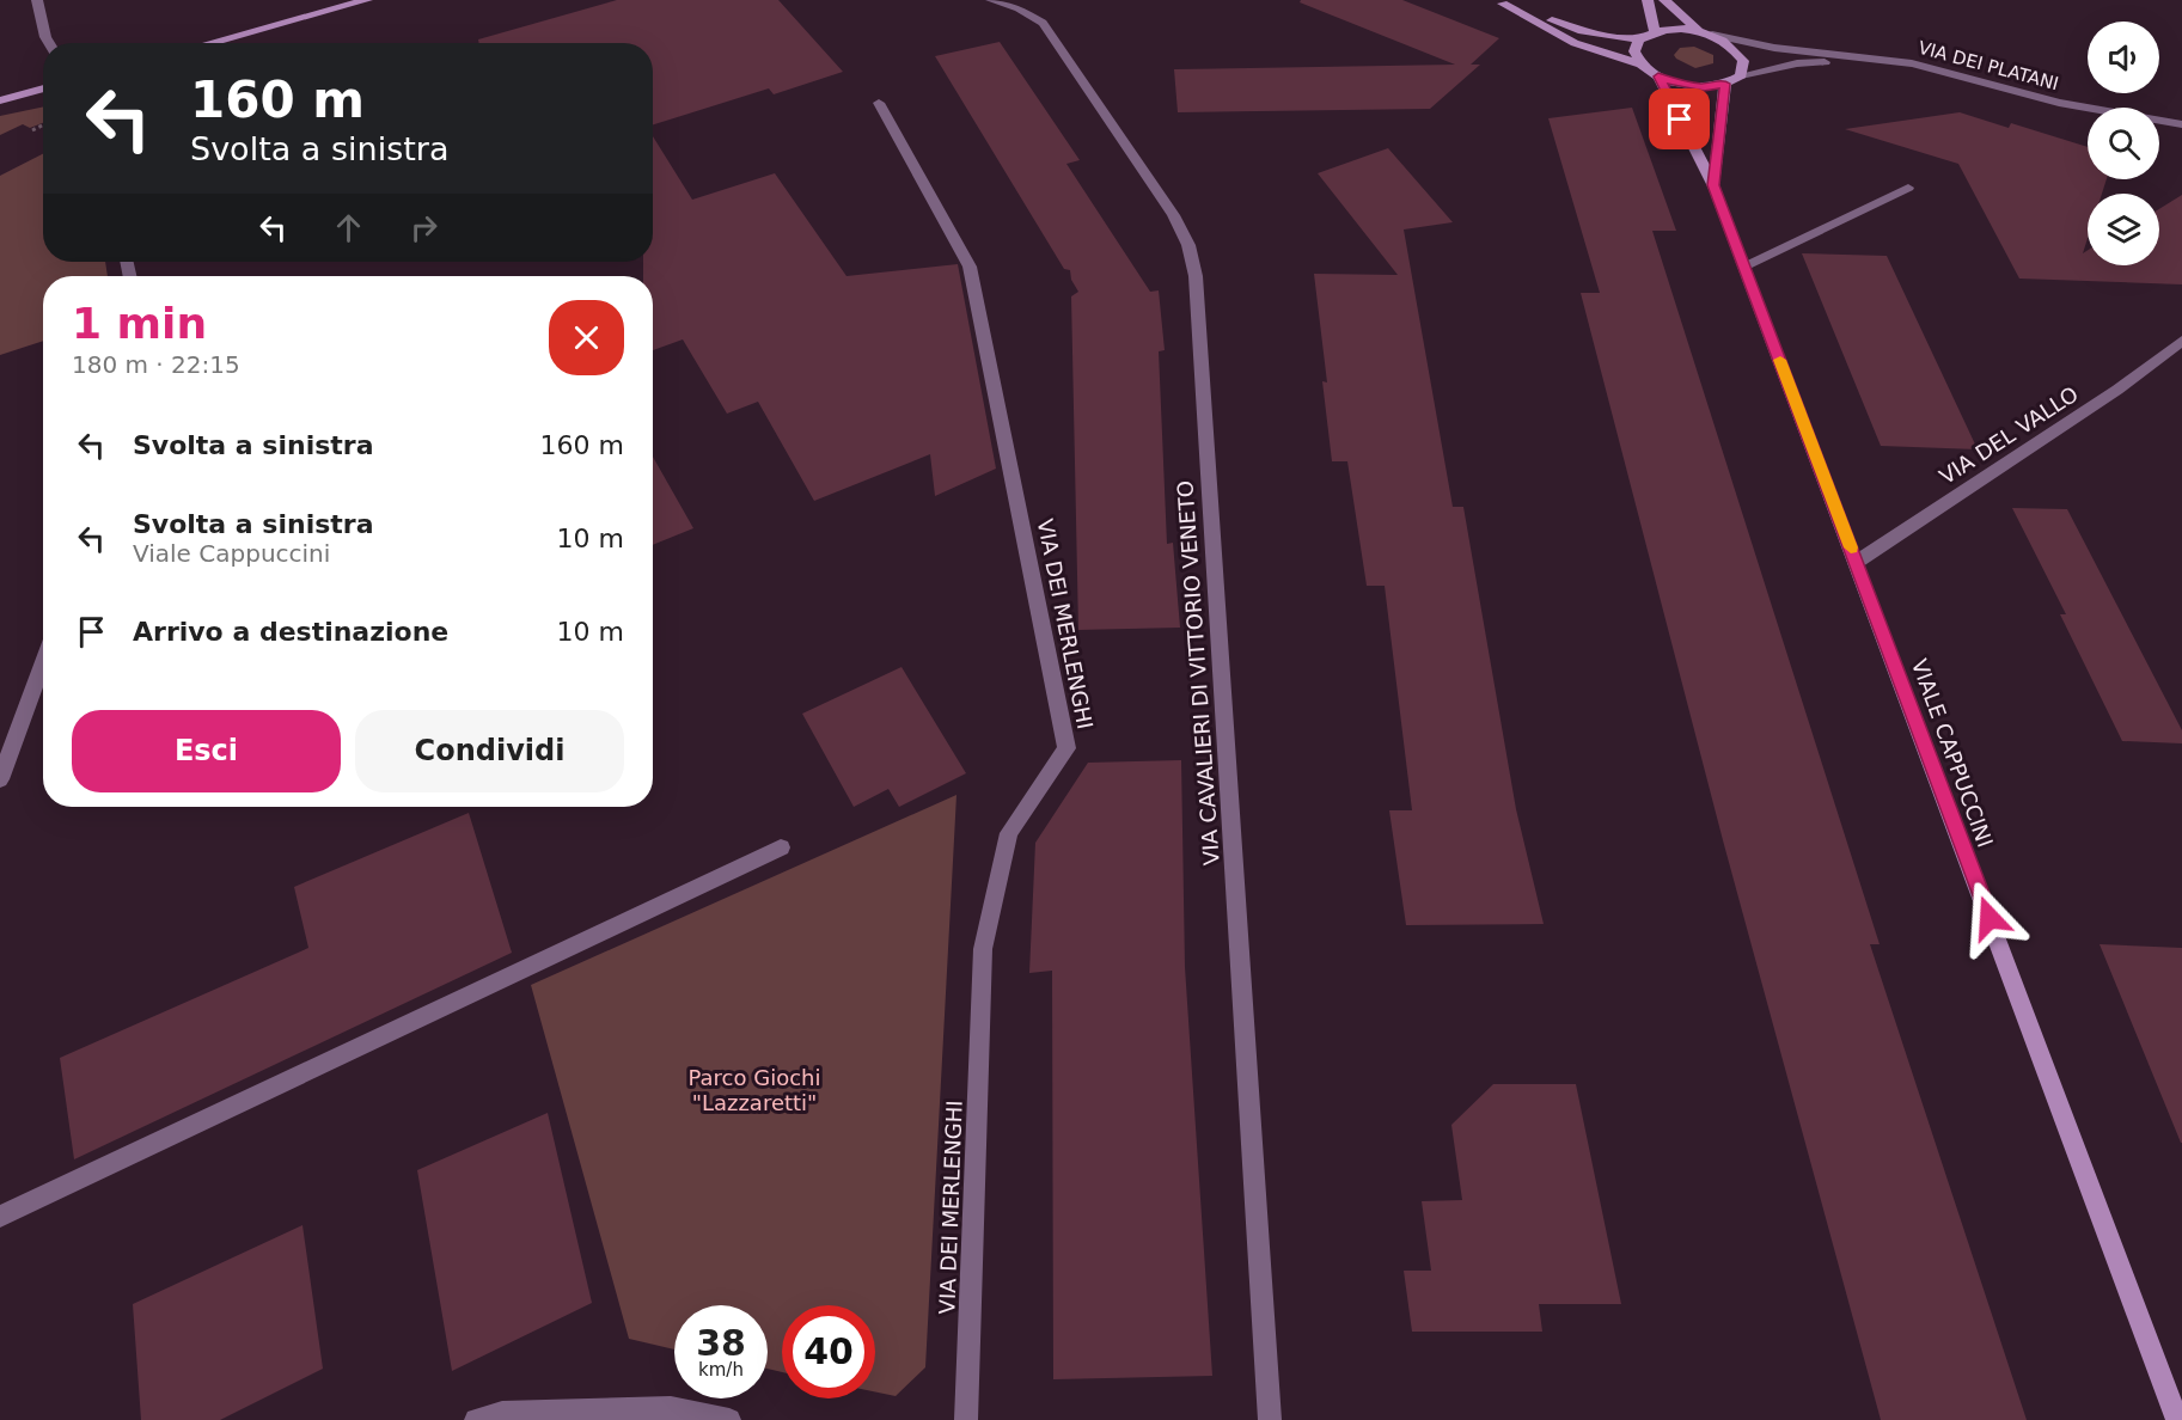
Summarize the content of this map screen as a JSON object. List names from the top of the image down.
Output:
{
  "streets": {
    "street": [
      "VIA DEI PLATANI",
      "VIA DEL VALLO",
      "VIA DEI MERLENGHI",
      "VIA CAVALIERI DI VITTORIO VENETO",
      "VIALE CAPPUCCINI"
    ]
  },
  "crossings": [
    ["VIA DEL VALLO", "VIALE CAPPUCCINI"]
  ],
  "parks": ["Parco Giochi \"Lazzaretti\""],
  "page": {
    "turn": ["160 m", "Svolta a sinistra"],
    "heading": ["1 min", "180 m · 22:15"],
    "list": [
      {
        "name": "Svolta a sinistra",
        "value": "160 m"
      },
      {
        "name": "Svolta a sinistra",
        "note": "Viale Cappuccini",
        "value": "10 m"
      },
      {
        "name": "Arrivo a destinazione",
        "value": "10 m"
      }
    ],
    "buttons": ["Esci", "Condividi"],
    "speed": "38 km/h",
    "limit": "40"
  }
}
